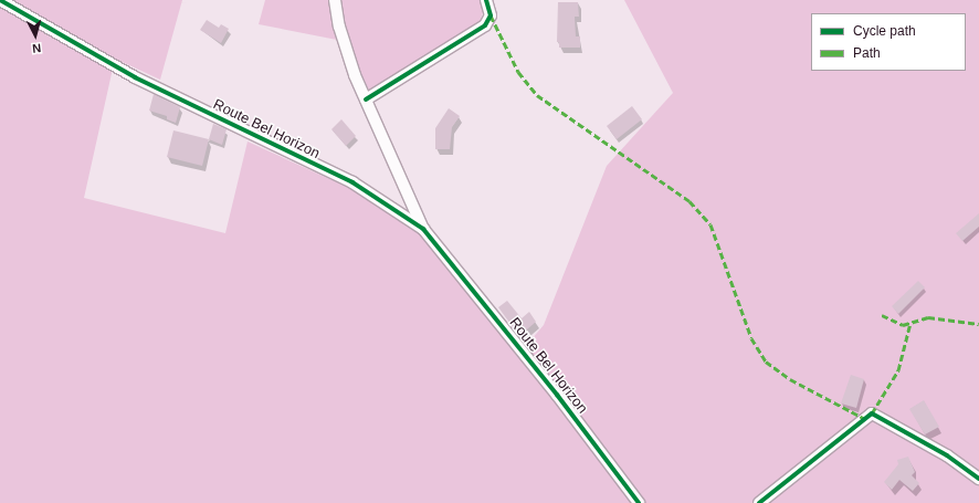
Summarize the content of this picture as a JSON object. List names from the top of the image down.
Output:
{
  "streets": {
    "street": ["Route Bel Horizon"]
  },
  "legend": ["Cycle path", "Path"],
  "north": "bottom"
}
